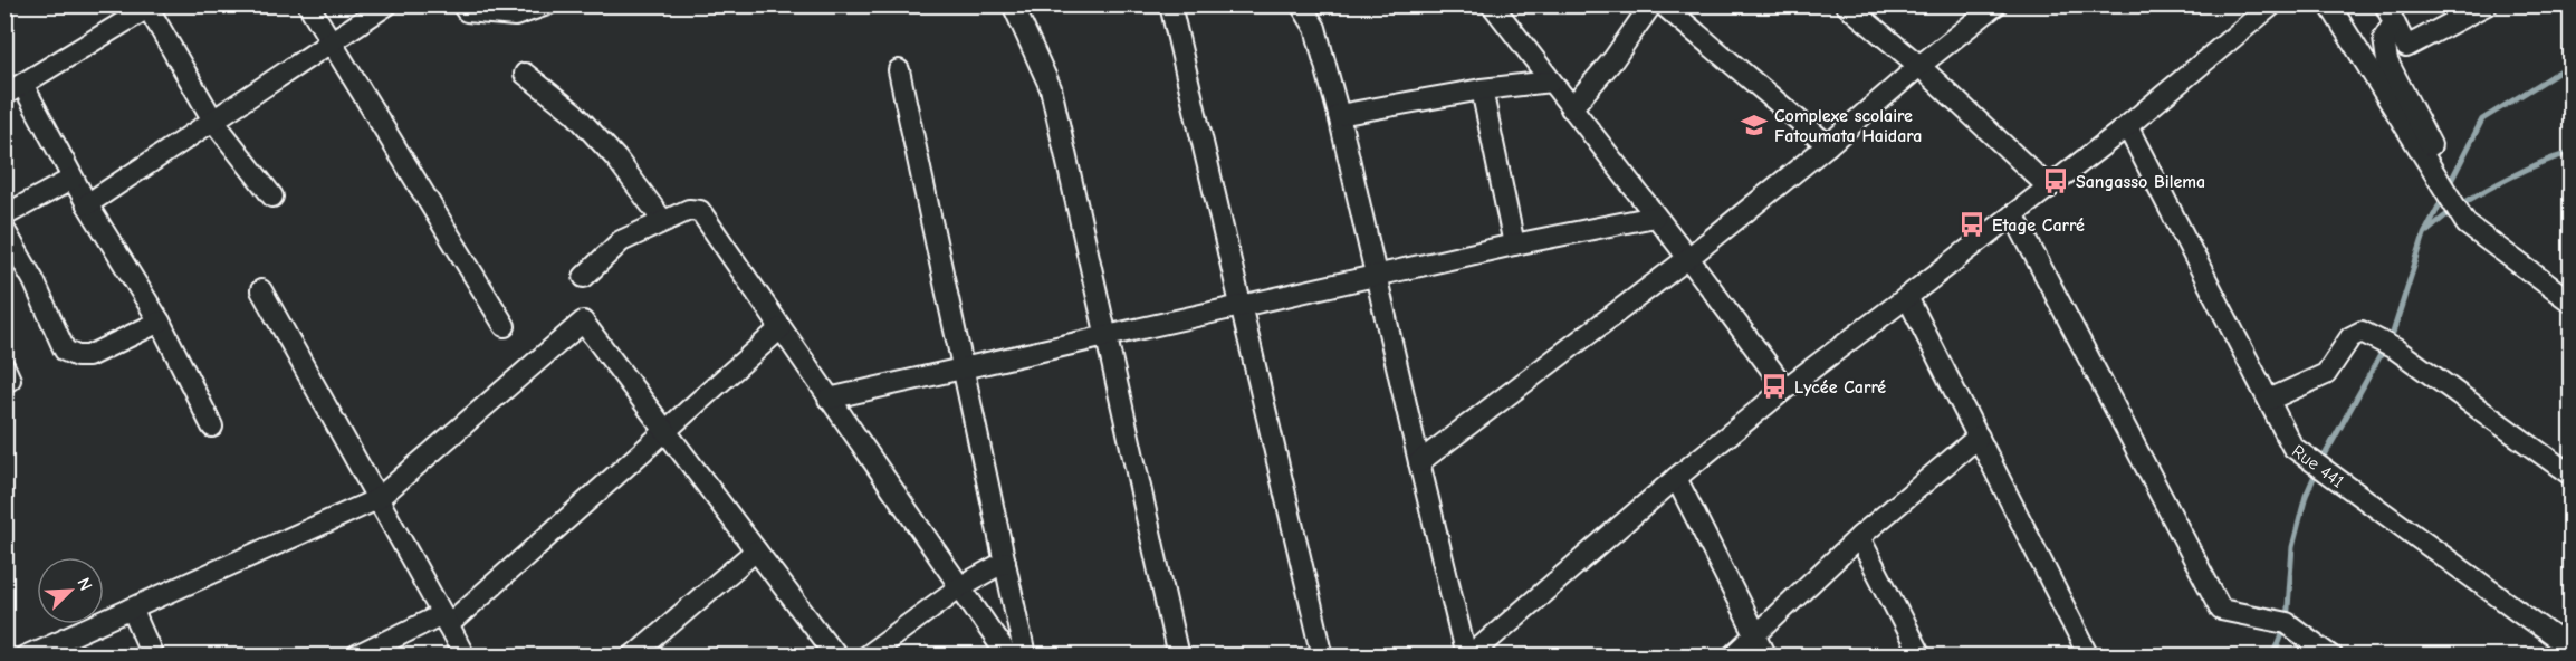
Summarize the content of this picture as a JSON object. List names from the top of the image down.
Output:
{
  "streets": {
    "street": ["Rue 441"]
  },
  "places": {
    "school or university": ["Complexe scolaire Fatoumata Haidara"],
    "bus stop": ["Sangasso Bilema", "Etage Carré", "Lycée Carré"]
  },
  "north": "top right"
}
